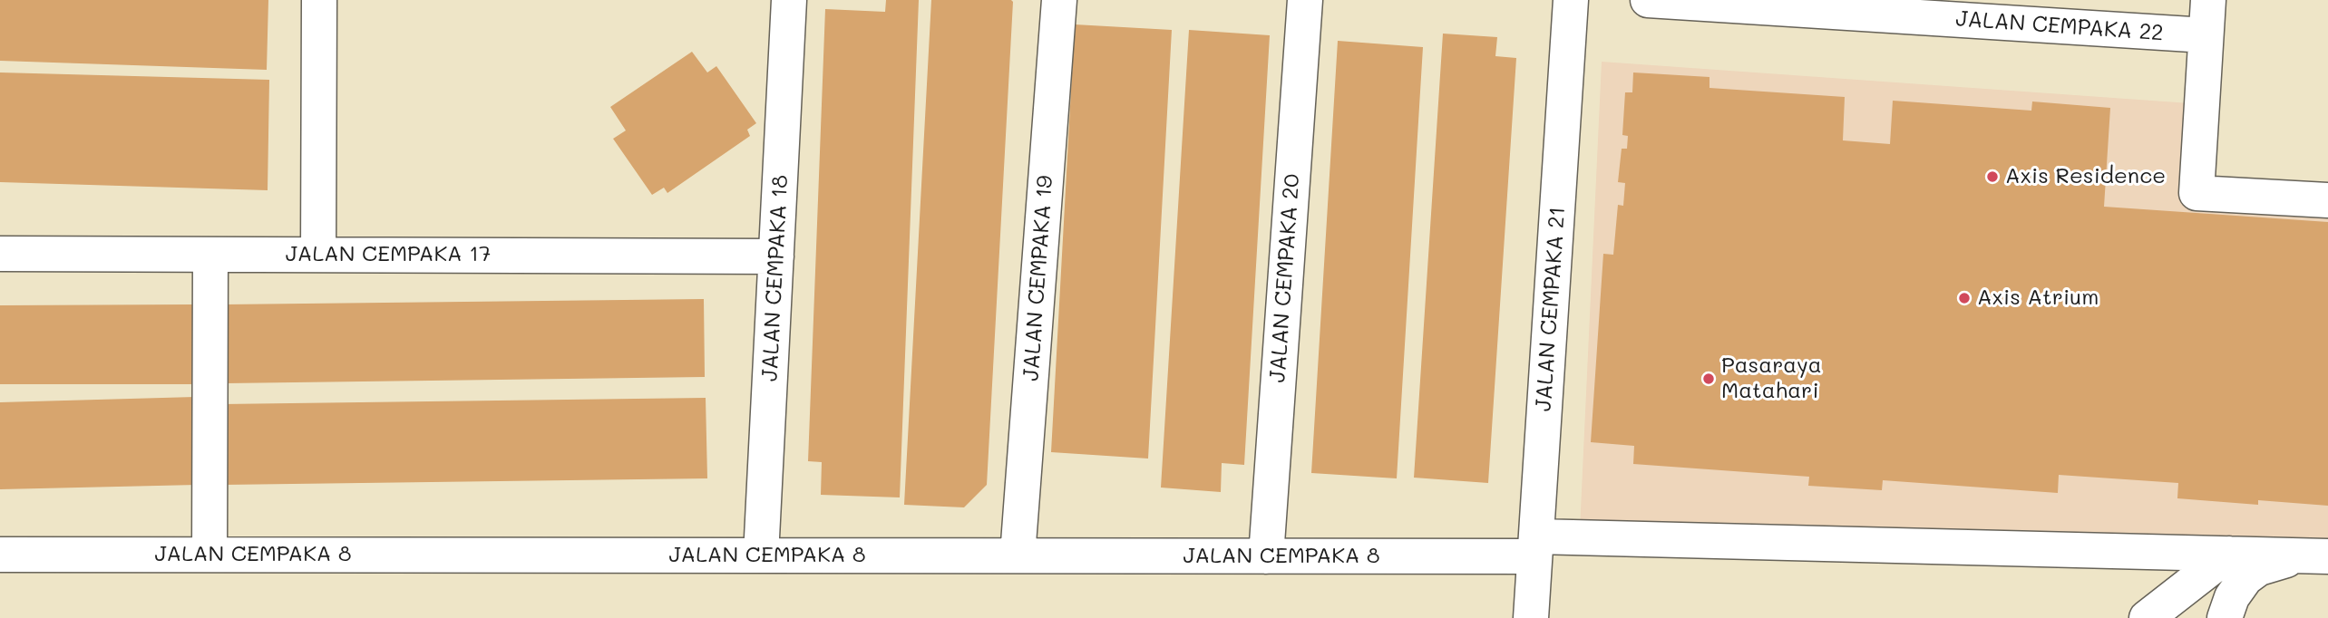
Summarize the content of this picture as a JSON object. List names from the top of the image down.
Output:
{
  "streets": {
    "street": [
      "JALAN CEMPAKA 22",
      "JALAN CEMPAKA 17",
      "JALAN CEMPAKA 18",
      "JALAN CEMPAKA 19",
      "JALAN CEMPAKA 20",
      "JALAN CEMPAKA 21",
      "JALAN CEMPAKA 8"
    ]
  },
  "crossings": [
    ["JALAN CEMPAKA 17", "JALAN CEMPAKA 18"],
    ["JALAN CEMPAKA 18", "JALAN CEMPAKA 8"],
    ["JALAN CEMPAKA 19", "JALAN CEMPAKA 8"],
    ["JALAN CEMPAKA 20", "JALAN CEMPAKA 8"],
    ["JALAN CEMPAKA 21", "JALAN CEMPAKA 8"]
  ],
  "places": ["Axis Residence", "Axis Atrium", "Pasaraya Matahari"]
}
